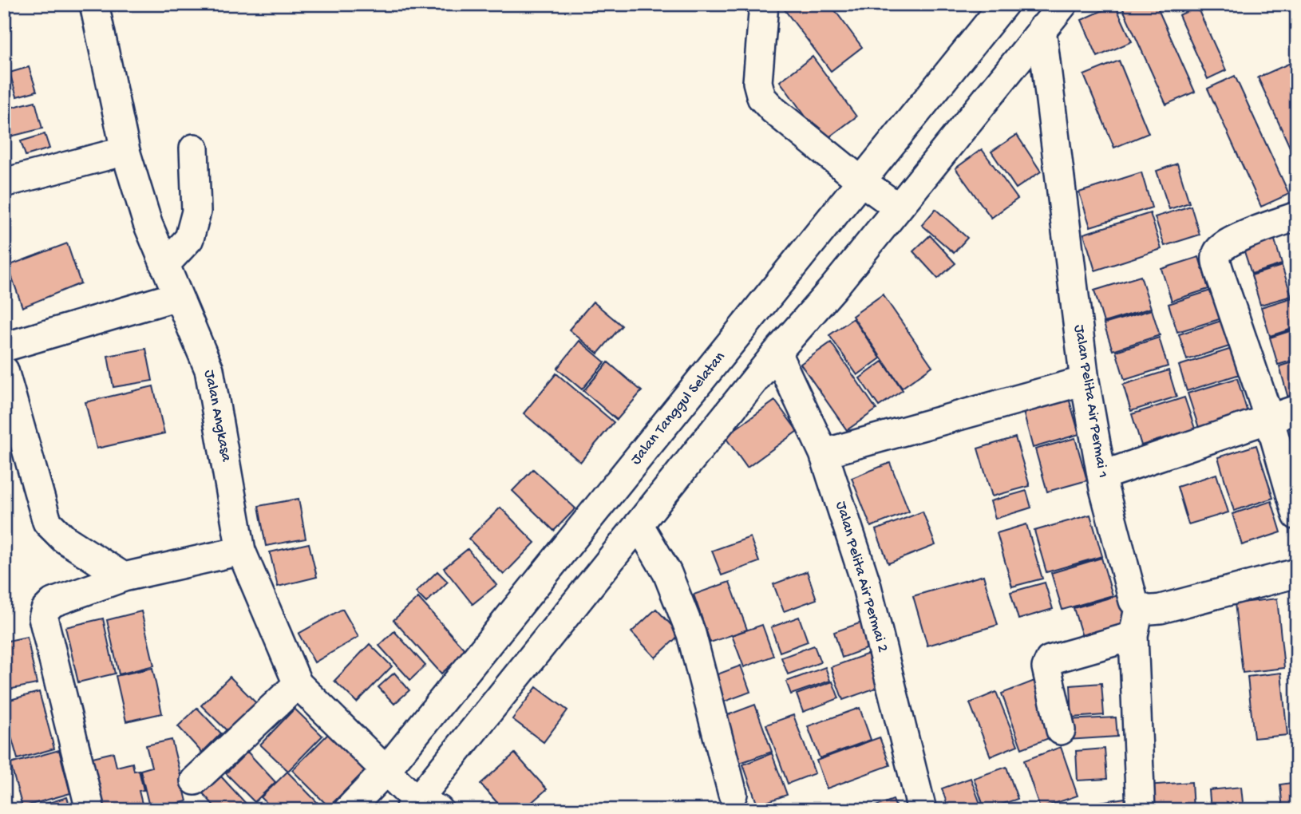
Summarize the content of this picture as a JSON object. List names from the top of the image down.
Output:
{
  "streets": {
    "street": [
      "Jalan Pelita Air Permai 1",
      "Jalan Tanggul Selatan",
      "Jalan Angkasa",
      "Jalan Pelita Air Permai 2"
    ]
  },
  "crossings": [
    ["Jalan Pelita Air Permai 1", "Jalan Tanggul Selatan"],
    ["Jalan Tanggul Selatan", "Jalan Angkasa"],
    ["Jalan Tanggul Selatan", "Jalan Pelita Air Permai 2"]
  ]
}
